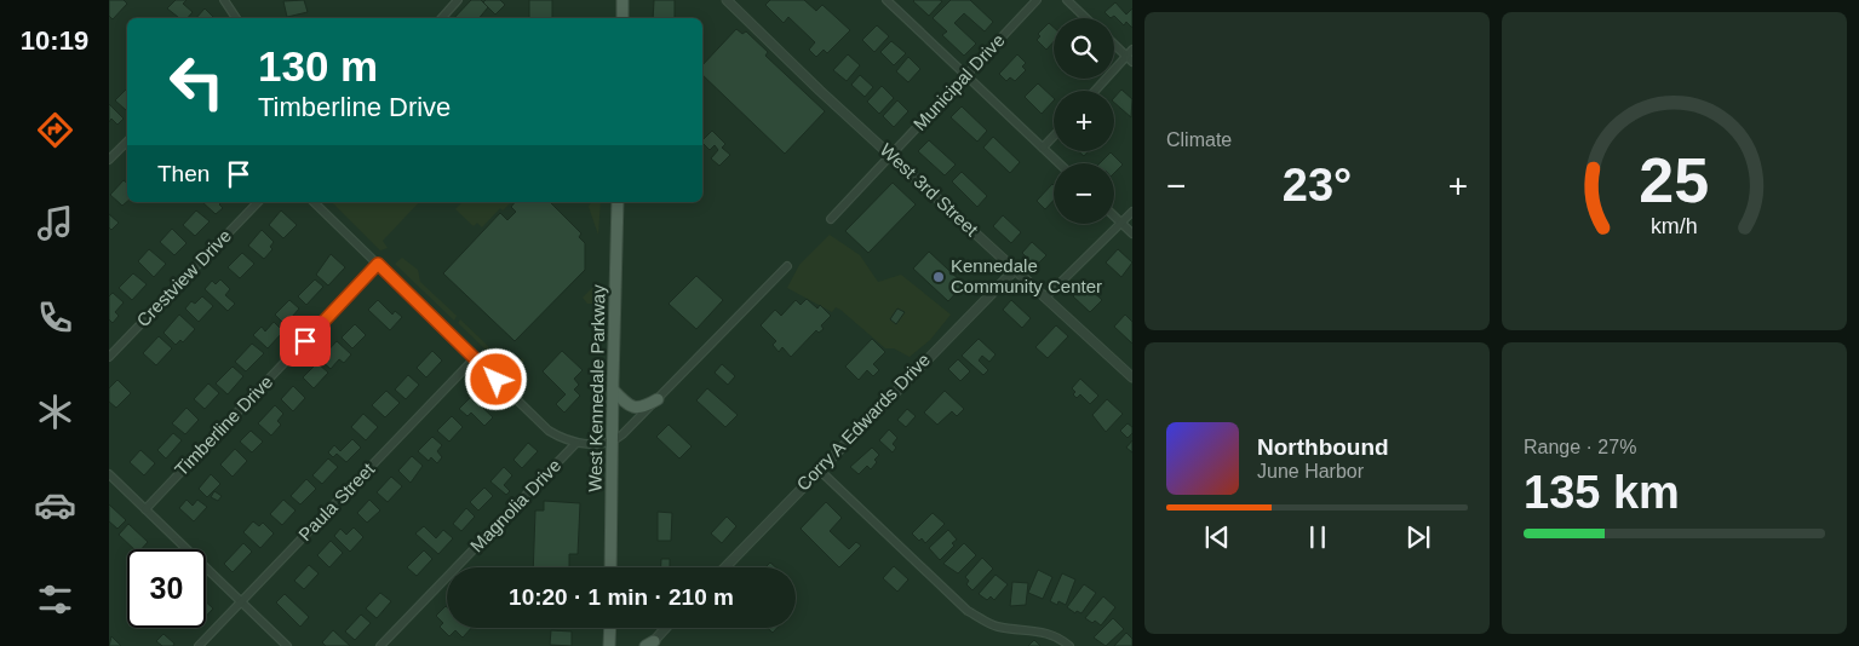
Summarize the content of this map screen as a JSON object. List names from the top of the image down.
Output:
{
  "streets": {
    "main road": ["West Kennedale Parkway"],
    "street": [
      "Municipal Drive",
      "West 3rd Street",
      "Crestview Drive",
      "Corry A Edwards Drive",
      "Timberline Drive",
      "Paula Street",
      "Magnolia Drive"
    ]
  },
  "crossings": [
    ["Municipal Drive", "West 3rd Street"],
    ["West 3rd Street", "Corry A Edwards Drive"]
  ],
  "places": ["Kennedale Community Center"],
  "page": {
    "tabs": "10:19",
    "tile": [
      "Climate",
      ["Range · 27%", "135 km"]
    ],
    "map_buttons": ["+", "−"],
    "turn": ["130 m", "Timberline Drive"],
    "then": "Then",
    "heat": ["−", "23°", "+"],
    "song": ["Northbound", "June Harbor"],
    "limit": "30",
    "trip": "10:20 · 1 min · 210 m",
    "gauge": ["25", "km/h"]
  }
}
